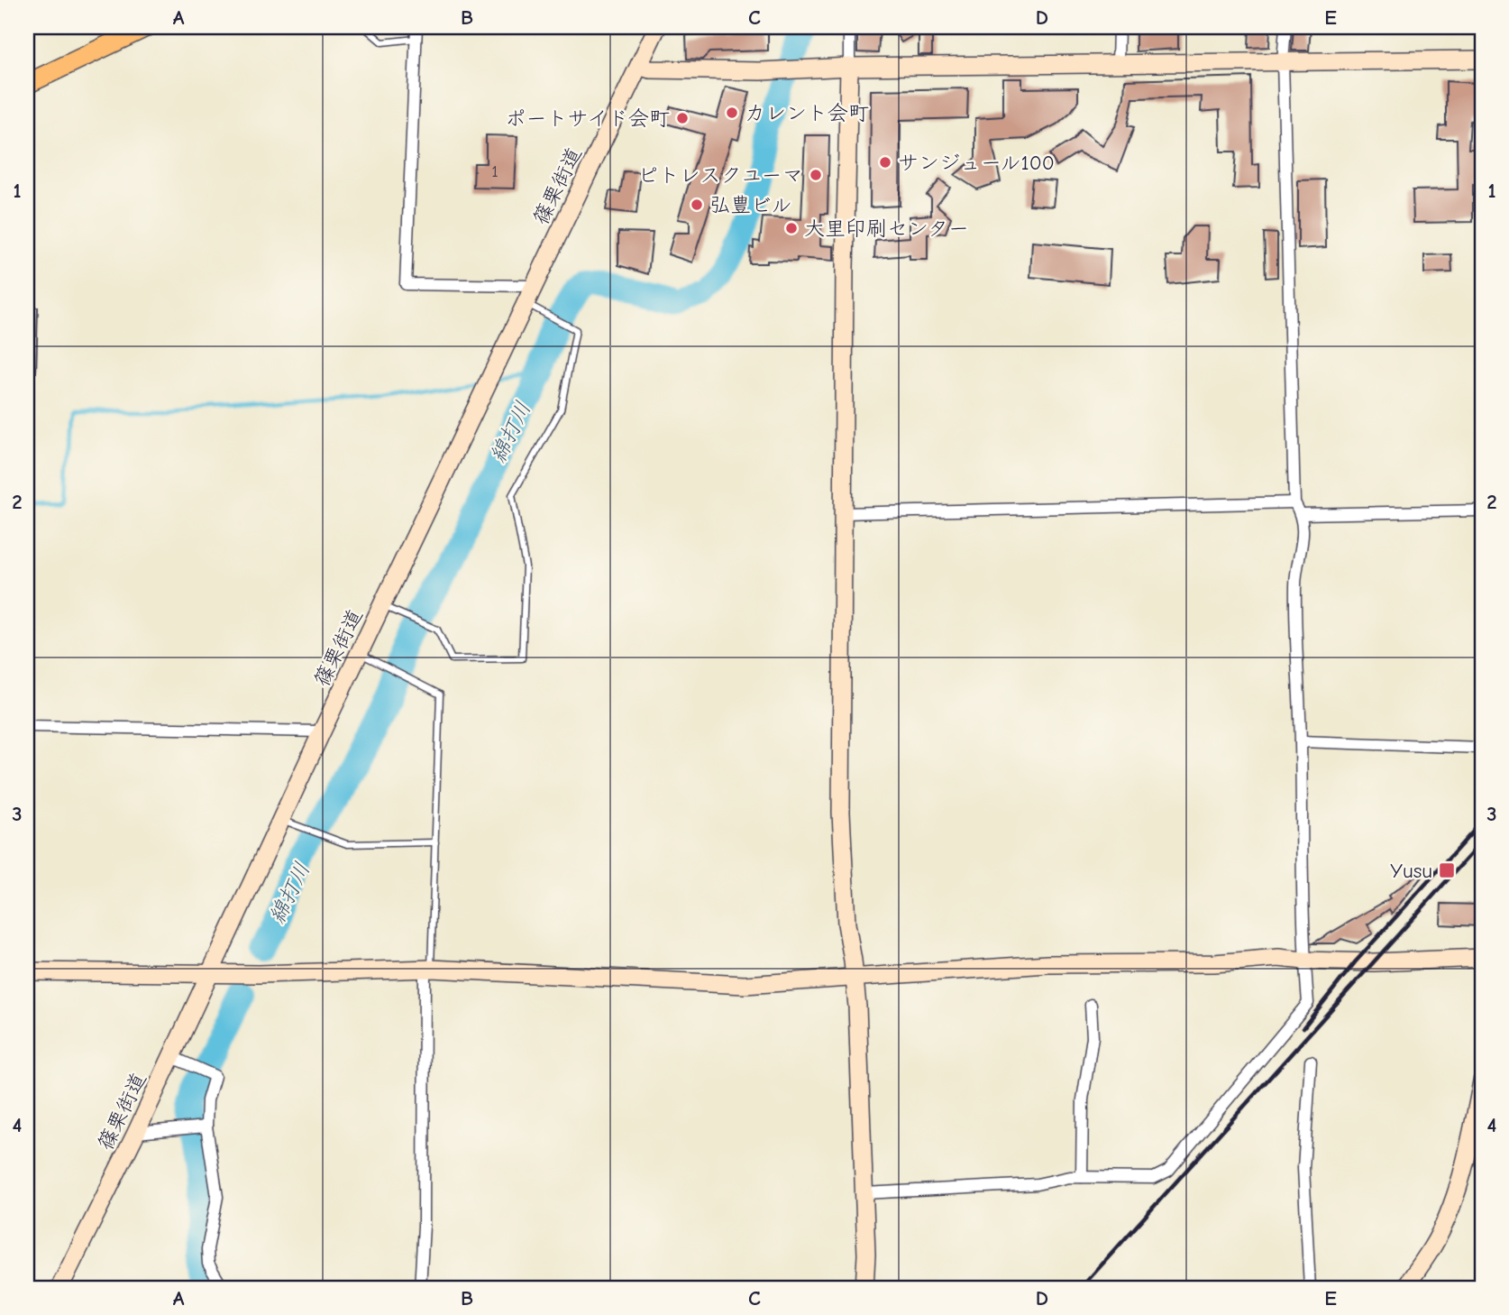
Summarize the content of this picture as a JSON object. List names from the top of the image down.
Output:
{
  "streets": {
    "street": ["篠栗街道"]
  },
  "water": ["綿打川"],
  "places": {
    "other": [
      "カレント会町",
      "ポートサイド会町",
      "サンジュール100",
      "ピトレスクユーマ",
      "弘豊ビル",
      "大里印刷センター"
    ],
    "transit": ["Yusu"]
  },
  "house_numbers": ["1"],
  "grid": {
    "columns": [
      "A",
      "B",
      "C",
      "D",
      "E"
    ],
    "rows": [
      "1",
      "2",
      "3",
      "4"
    ]
  }
}
